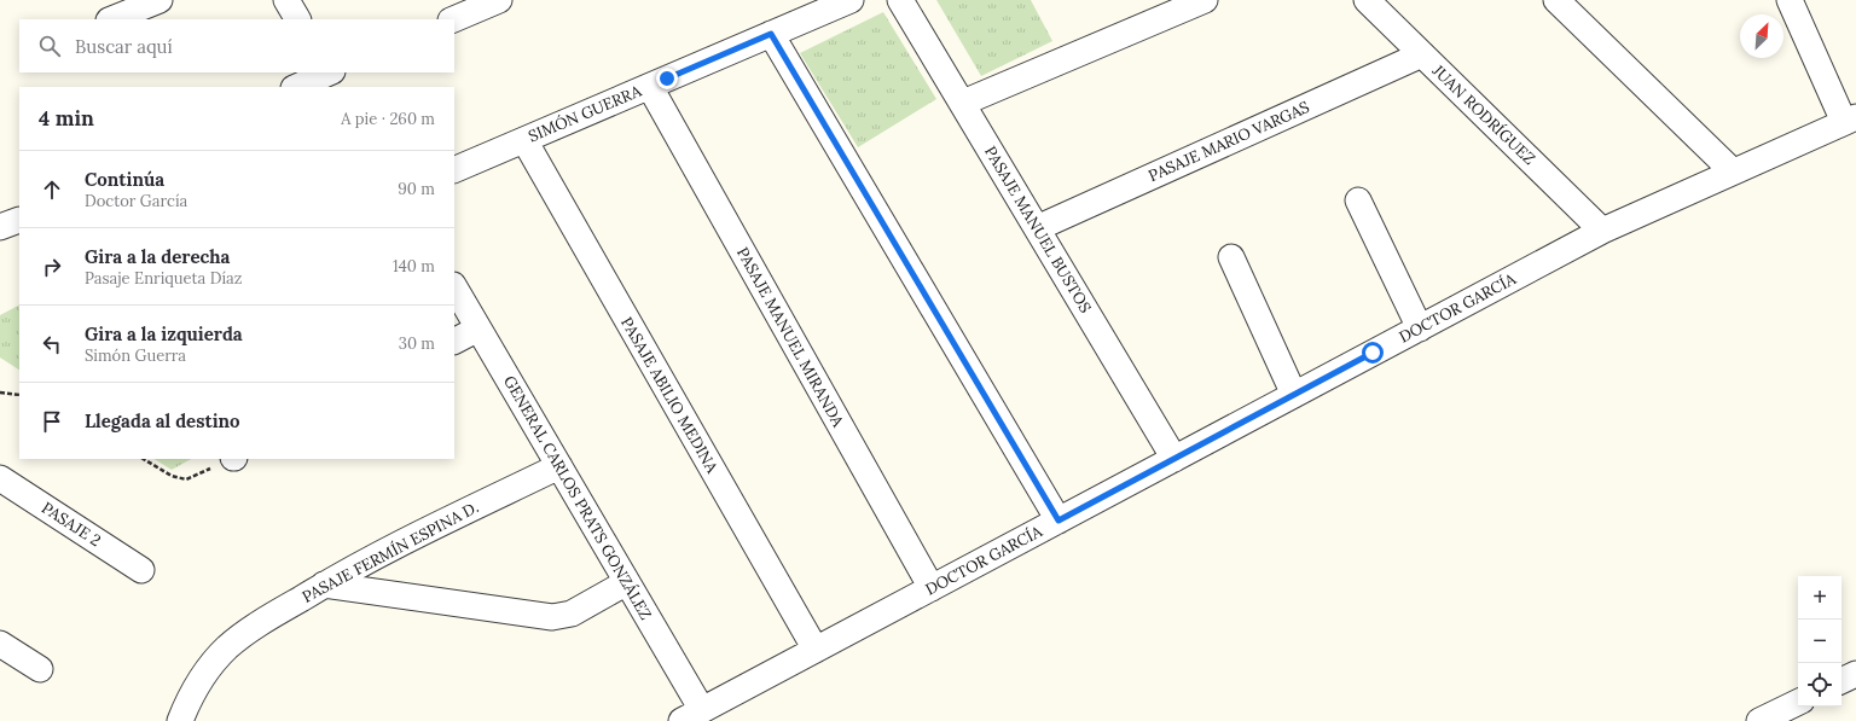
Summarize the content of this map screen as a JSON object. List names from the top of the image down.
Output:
{
  "streets": {
    "street": [
      "SIMÓN GUERRA",
      "JUAN RODRÍGUEZ",
      "PASAJE MARIO VARGAS",
      "PASAJE MANUEL BUSTOS",
      "DOCTOR GARCÍA",
      "PASAJE MANUEL MIRANDA",
      "PASAJE ABILIO MEDINA",
      "GENERAL CARLOS PRATS GONZÁLEZ",
      "PASAJE 2",
      "PASAJE FERMÍN ESPINA D."
    ]
  },
  "crossings": [
    ["SIMÓN GUERRA", "PASAJE MANUEL MIRANDA"],
    ["SIMÓN GUERRA", "PASAJE ABILIO MEDINA"],
    ["JUAN RODRÍGUEZ", "PASAJE MARIO VARGAS"],
    ["JUAN RODRÍGUEZ", "DOCTOR GARCÍA"],
    ["PASAJE MARIO VARGAS", "PASAJE MANUEL BUSTOS"],
    ["PASAJE MANUEL BUSTOS", "DOCTOR GARCÍA"],
    ["DOCTOR GARCÍA", "PASAJE MANUEL MIRANDA"],
    ["DOCTOR GARCÍA", "PASAJE ABILIO MEDINA"],
    ["DOCTOR GARCÍA", "GENERAL CARLOS PRATS GONZÁLEZ"],
    ["GENERAL CARLOS PRATS GONZÁLEZ", "PASAJE FERMÍN ESPINA D."]
  ],
  "north": "top right",
  "page": {
    "search": "Buscar aquí",
    "heading": ["4 min", "A pie · 260 m"],
    "list": [
      ["Continúa", "Doctor García", "90 m"],
      ["Gira a la derecha", "Pasaje Enriqueta Díaz", "140 m"],
      ["Gira a la izquierda", "Simón Guerra", "30 m"],
      "Llegada al destino"
    ],
    "map_buttons": ["+", "−"]
  }
}
